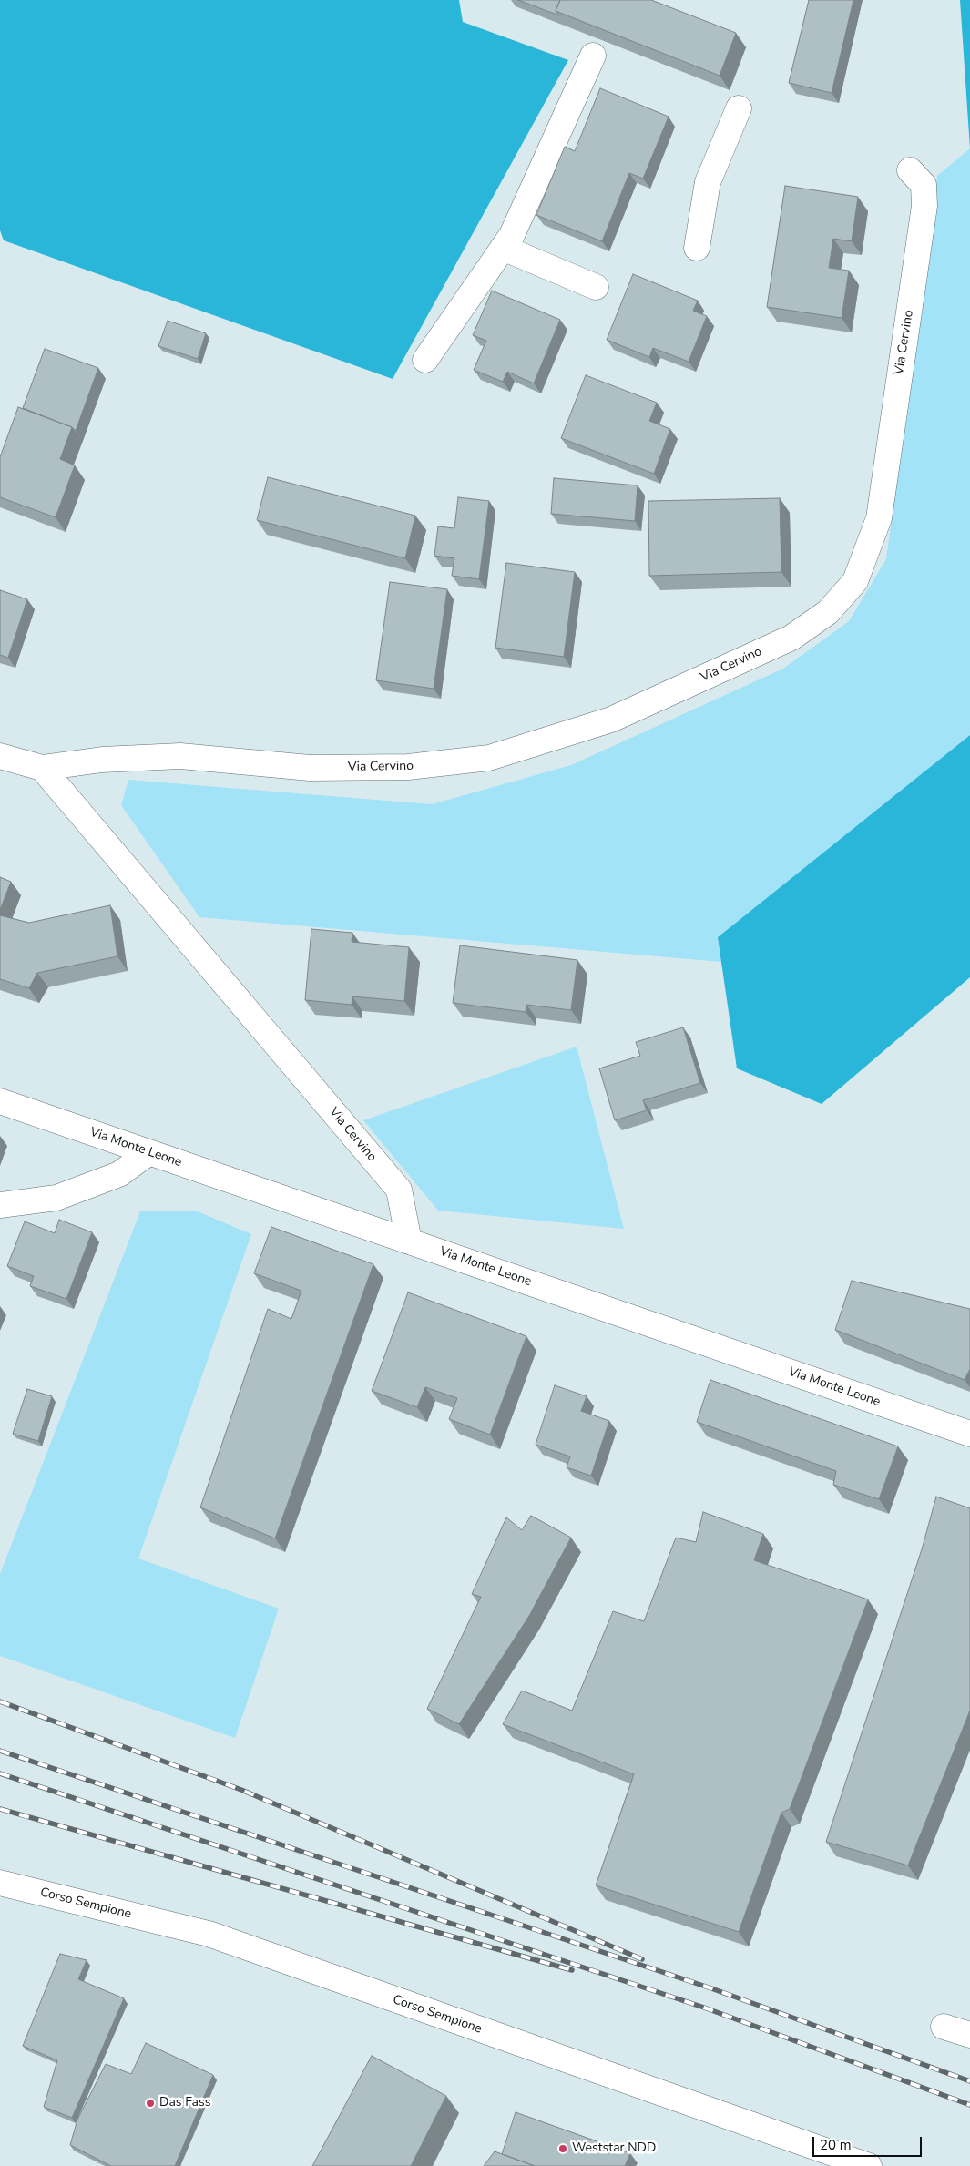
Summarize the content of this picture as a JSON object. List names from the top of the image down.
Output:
{
  "streets": {
    "street": ["Via Cervino", "Via Monte Leone", "Corso Sempione"]
  },
  "crossings": [
    ["Via Cervino", "Via Monte Leone"]
  ],
  "places": ["Das Fass", "Weststar NDD"],
  "scale_bar": "20 m"
}
